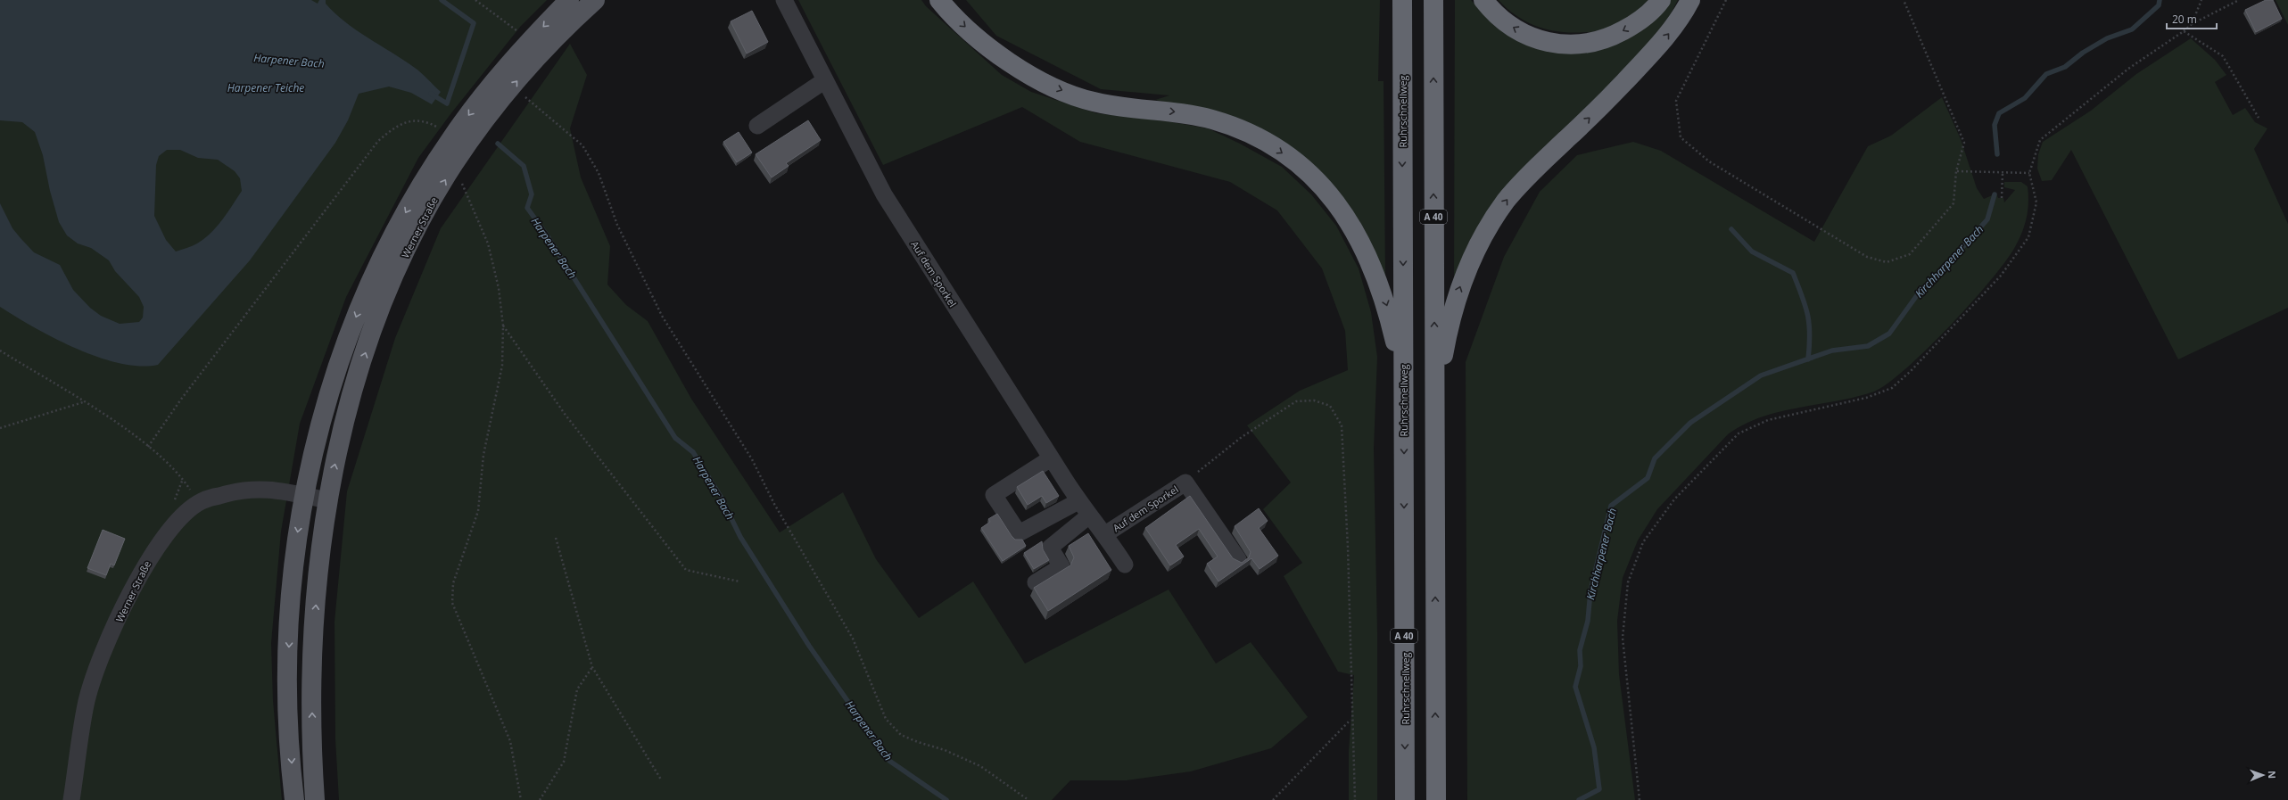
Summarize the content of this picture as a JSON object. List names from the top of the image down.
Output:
{
  "streets": {
    "highway": ["Ruhrschnellweg", "A 40"],
    "main road": ["Werner Straße"],
    "street": ["Auf dem Sporkel"]
  },
  "water": ["Harpener Bach", "Harpener Teiche", "Kirchharpener Bach"],
  "scale_bar": "20 m",
  "north": "right"
}
